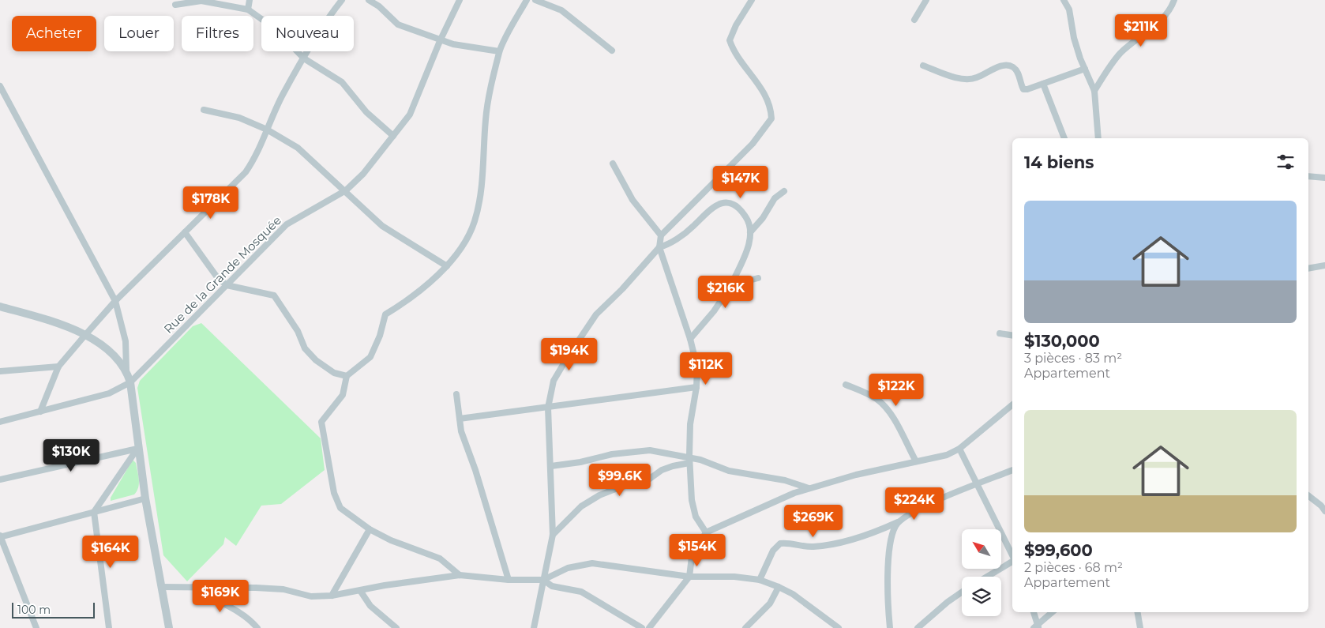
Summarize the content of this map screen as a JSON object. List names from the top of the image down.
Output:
{
  "streets": {
    "street": ["Rue de la Grande Mosquée"]
  },
  "scale_bar": "100 m",
  "north": "top left",
  "page": {
    "price": [
      "$211K",
      "$147K",
      "$178K",
      "$216K",
      "$194K",
      "$112K",
      "$122K",
      "$130K",
      "$99.6K",
      "$224K",
      "$269K",
      "$154K",
      "$164K",
      "$169K"
    ],
    "chip": [
      "Acheter",
      "Louer",
      "Filtres",
      "Nouveau"
    ],
    "heading": "14 biens",
    "list": [
      {
        "name": "$130,000",
        "note": "3 pièces · 83 m² · Appartement"
      },
      {
        "name": "$99,600",
        "note": "2 pièces · 68 m² · Appartement"
      }
    ],
    "scale": "100 m"
  }
}
